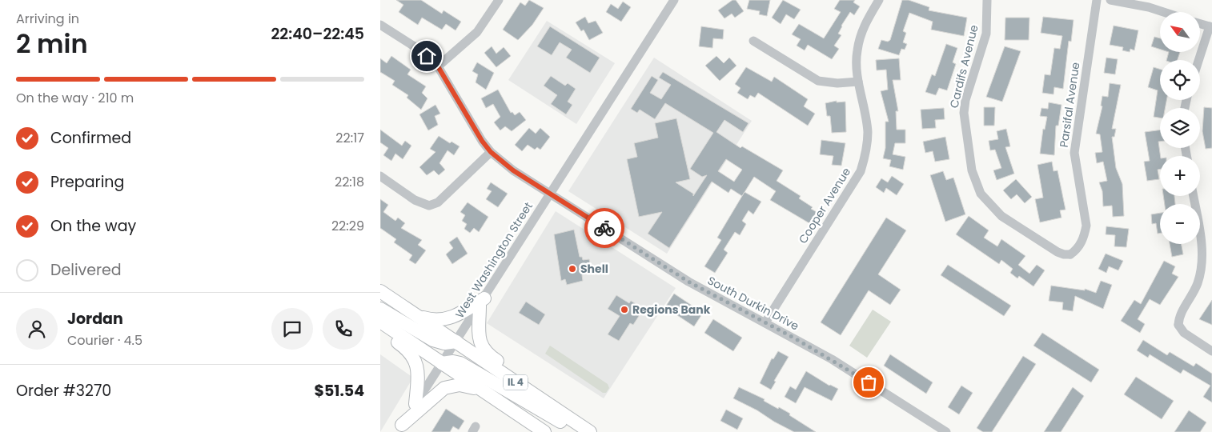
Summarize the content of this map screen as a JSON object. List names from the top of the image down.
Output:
{
  "streets": {
    "highway": ["IL 4"],
    "street": [
      "Cardifs Avenue",
      "Parsifal Avenue",
      "Cooper Avenue",
      "West Washington Street",
      "South Durkin Drive"
    ]
  },
  "crossings": [
    ["Cardifs Avenue", "Parsifal Avenue"],
    ["Cooper Avenue", "South Durkin Drive"],
    ["West Washington Street", "South Durkin Drive"],
    ["West Washington Street", "IL 4"]
  ],
  "places": ["Shell", "Regions Bank"],
  "north": "top left",
  "page": {
    "heading": ["2 min", "Arriving in", "22:40–22:45"],
    "panel": [
      "Jordan",
      "Courier · 4.5",
      "Order #3270",
      "$51.54"
    ],
    "map_buttons": ["+", "−"],
    "bar": "On the way · 210 m",
    "list": [
      ["Confirmed", "22:17"],
      ["Preparing", "22:18"],
      ["On the way", "22:29"],
      "Delivered"
    ]
  }
}
